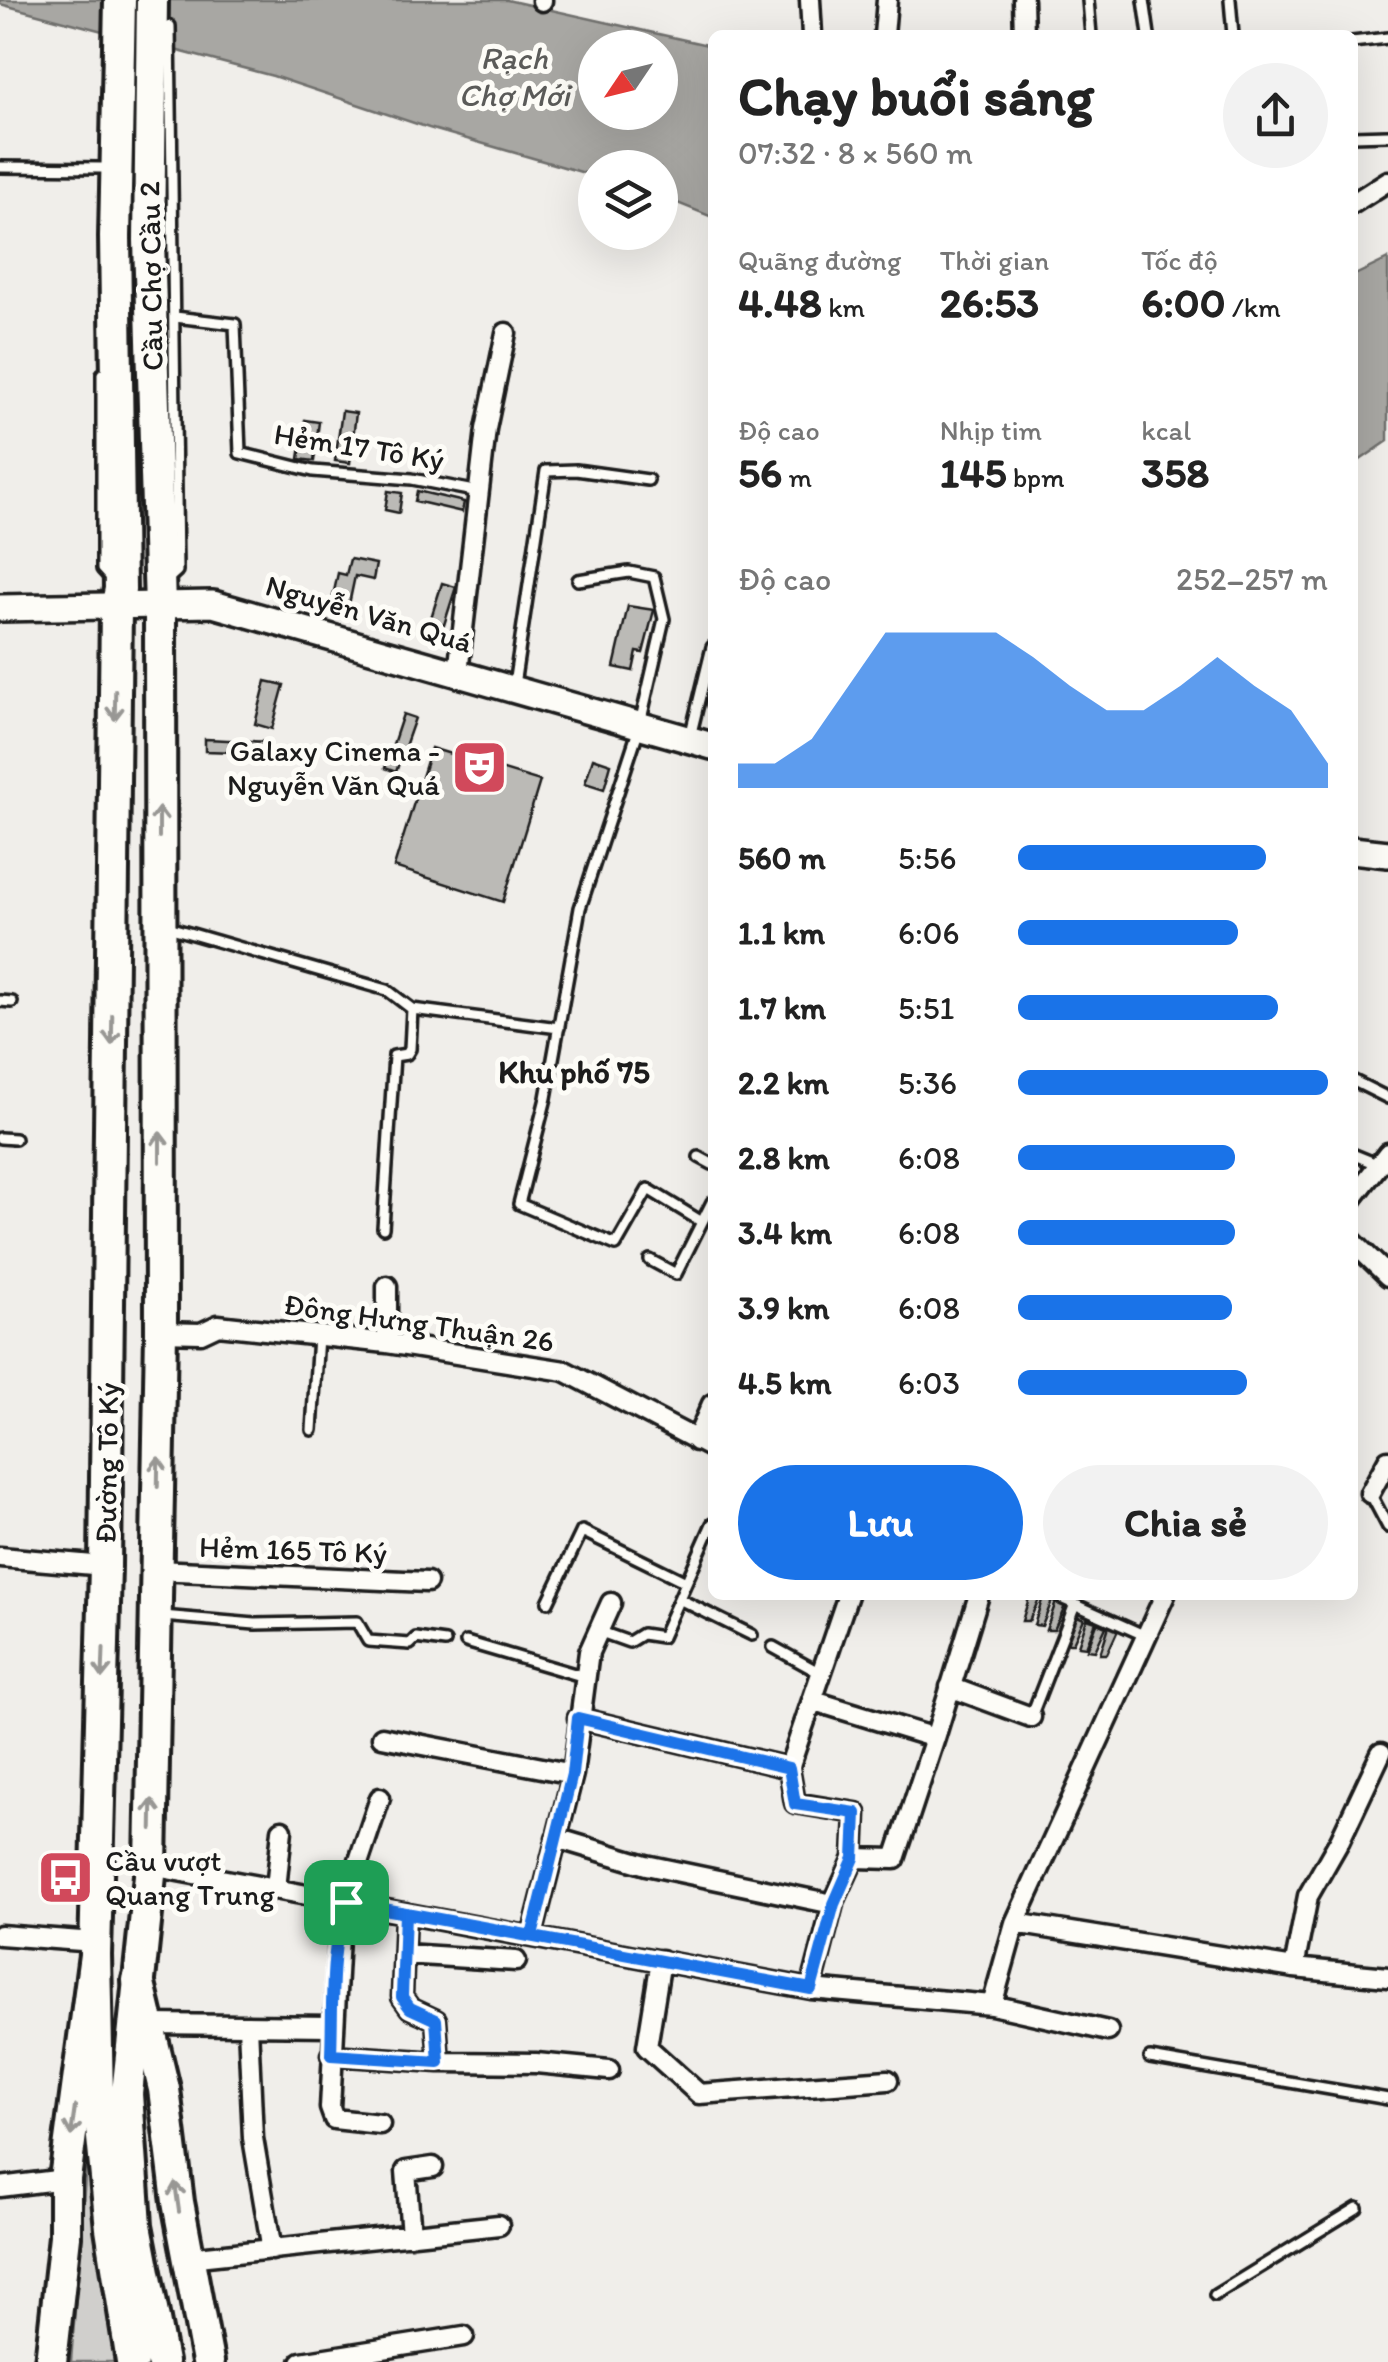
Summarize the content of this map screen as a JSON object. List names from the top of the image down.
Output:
{
  "streets": {
    "main road": ["Cầu Chợ Cầu 2", "Nguyễn Văn Quá", "Đường Tô Ký"],
    "street": ["Đông Hưng Thuận 26", "Hẻm 165 Tô Ký"],
    "lane": ["Hẻm 17 Tô Ký"]
  },
  "crossings": [
    ["Cầu Chợ Cầu 2", "Nguyễn Văn Quá"],
    ["Cầu Chợ Cầu 2", "Đường Tô Ký"],
    ["Nguyễn Văn Quá", "Đường Tô Ký"],
    ["Đông Hưng Thuận 26", "Đường Tô Ký"],
    ["Đường Tô Ký", "Hẻm 165 Tô Ký"]
  ],
  "districts": ["Khu phố 75"],
  "water": ["Rạch Chợ Mới"],
  "places": {
    "theatre": ["Galaxy Cinema - Nguyễn Văn Quá"],
    "bus stop": ["Cầu vượt Quang Trung"]
  },
  "north": "bottom left",
  "page": {
    "heading": ["Chạy buổi sáng", "07:32 · 8 × 560 m"],
    "stats": [
      ["Quãng đường", "4.48 km"],
      ["Thời gian", "26:53"],
      ["Tốc độ", "6:00 /km"],
      ["Độ cao", "56 m"],
      ["Nhịp tim", "145 bpm"],
      ["kcal", "358"]
    ],
    "chart": ["Độ cao", "252–257 m"],
    "list": [
      {
        "name": "560 m",
        "note": "5:56"
      },
      {
        "name": "1.1 km",
        "note": "6:06"
      },
      {
        "name": "1.7 km",
        "note": "5:51"
      },
      {
        "name": "2.2 km",
        "note": "5:36"
      },
      {
        "name": "2.8 km",
        "note": "6:08"
      },
      {
        "name": "3.4 km",
        "note": "6:08"
      },
      {
        "name": "3.9 km",
        "note": "6:08"
      },
      {
        "name": "4.5 km",
        "note": "6:03"
      }
    ],
    "buttons": ["Lưu", "Chia sẻ"]
  }
}
